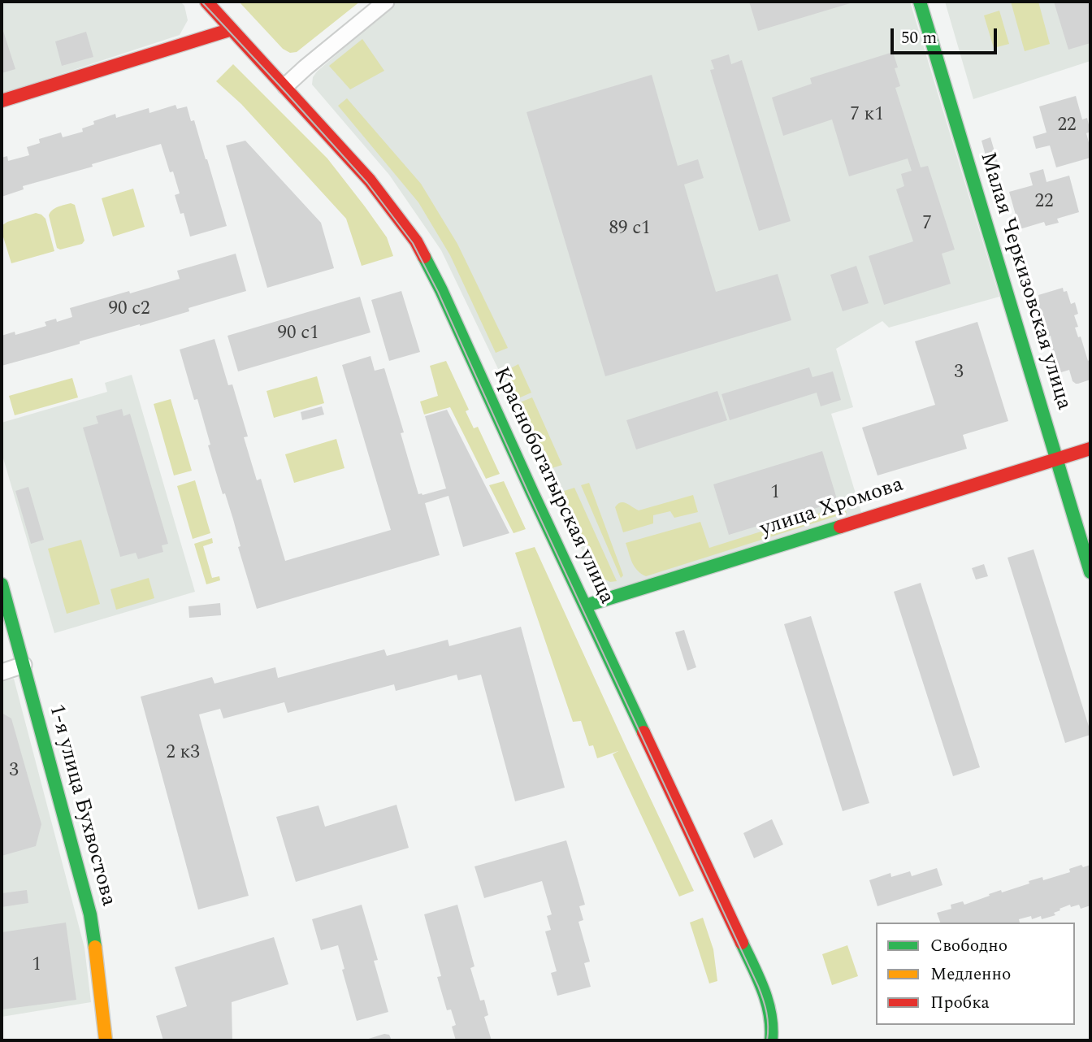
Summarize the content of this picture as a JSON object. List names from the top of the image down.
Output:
{
  "streets": {
    "street": [
      "Малая Черкизовская улица",
      "Краснобогатырская улица",
      "улица Хромова",
      "1-я улица Бухвостова"
    ]
  },
  "crossings": [
    ["Малая Черкизовская улица", "улица Хромова"],
    ["Краснобогатырская улица", "улица Хромова"]
  ],
  "house_numbers": [
    "7 к1",
    "22",
    "22",
    "7",
    "89 с1",
    "90 с2",
    "90 с1",
    "3",
    "1",
    "2 к3",
    "3",
    "1"
  ],
  "legend": ["Свободно", "Медленно", "Пробка"],
  "scale_bar": "50 m"
}
